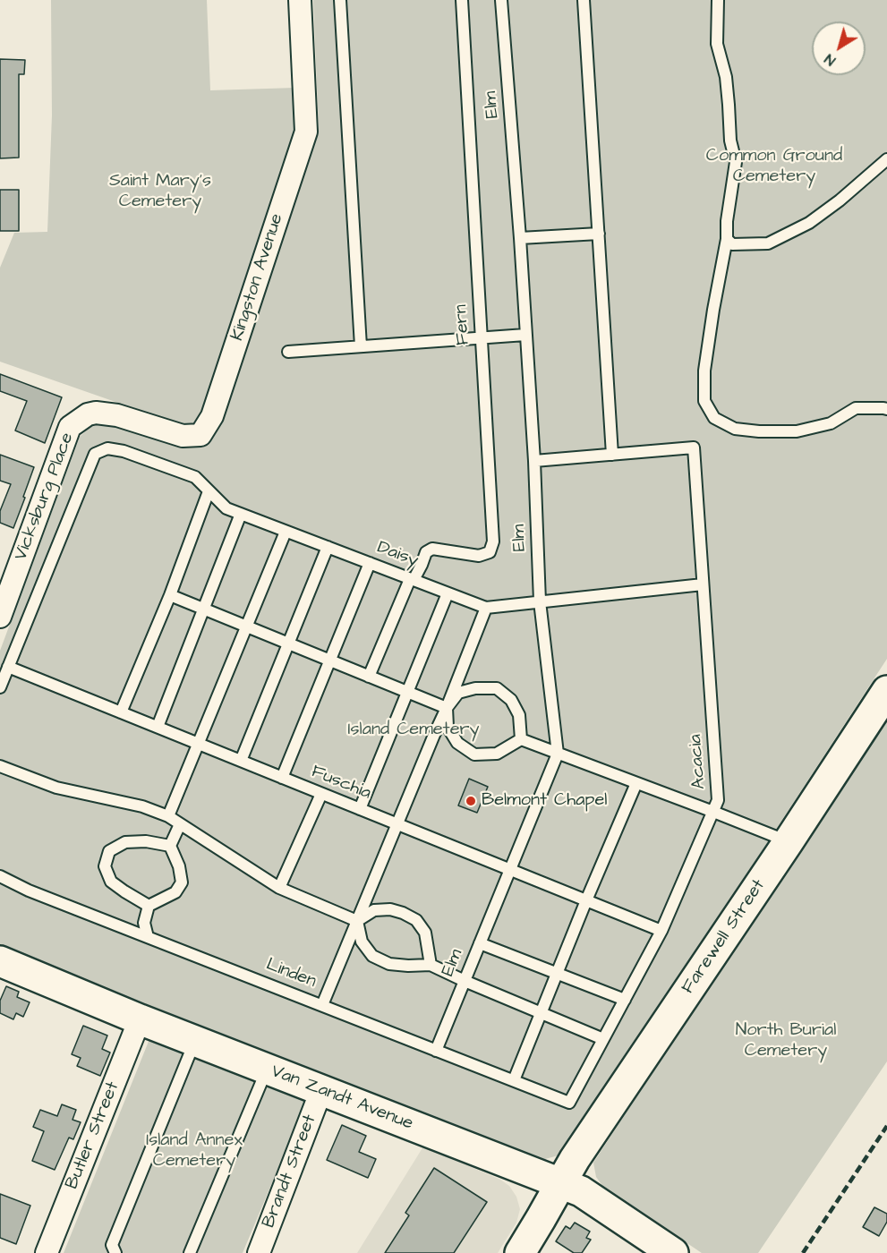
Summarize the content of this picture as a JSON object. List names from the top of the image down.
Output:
{
  "streets": {
    "street": [
      "Kingston Avenue",
      "Vicksburg Place",
      "Farewell Street",
      "Van Zandt Avenue",
      "Butler Street",
      "Brandt Street"
    ],
    "lane": [
      "Elm",
      "Fern",
      "Daisy",
      "Acacia",
      "Fuschia",
      "Linden"
    ]
  },
  "crossings": [
    ["Elm", "Daisy"],
    ["Elm", "Fuschia"],
    ["Elm", "Linden"],
    ["Kingston Avenue", "Vicksburg Place"],
    ["Fern", "Daisy"],
    ["Daisy", "Acacia"],
    ["Daisy", "Fuschia"],
    ["Acacia", "Fuschia"],
    ["Acacia", "Linden"],
    ["Farewell Street", "Van Zandt Avenue"],
    ["Van Zandt Avenue", "Butler Street"],
    ["Van Zandt Avenue", "Brandt Street"]
  ],
  "parks": [
    "Common Ground Cemetery",
    "Saint Mary's Cemetery",
    "Island Cemetery",
    "North Burial Cemetery",
    "Island Annex Cemetery"
  ],
  "places": ["Belmont Chapel"],
  "north": "bottom left"
}
